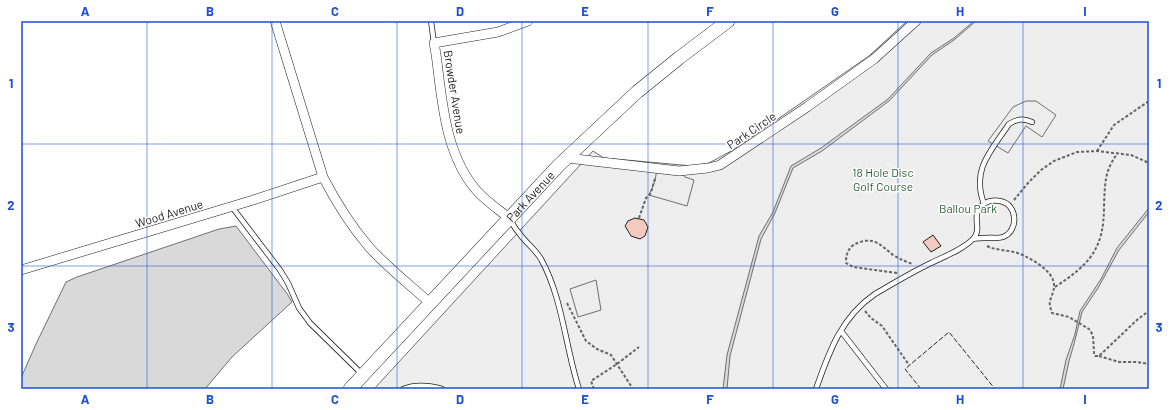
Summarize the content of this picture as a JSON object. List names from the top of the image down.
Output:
{
  "streets": {
    "main road": ["Park Avenue"],
    "street": ["Browder Avenue", "Park Circle", "Wood Avenue"]
  },
  "crossings": [
    ["Browder Avenue", "Park Avenue"],
    ["Park Circle", "Park Avenue"]
  ],
  "parks": ["18 Hole Disc Golf Course", "Ballou Park"],
  "grid": {
    "columns": [
      "A",
      "B",
      "C",
      "D",
      "E",
      "F",
      "G",
      "H",
      "I"
    ],
    "rows": ["1", "2", "3"]
  }
}
